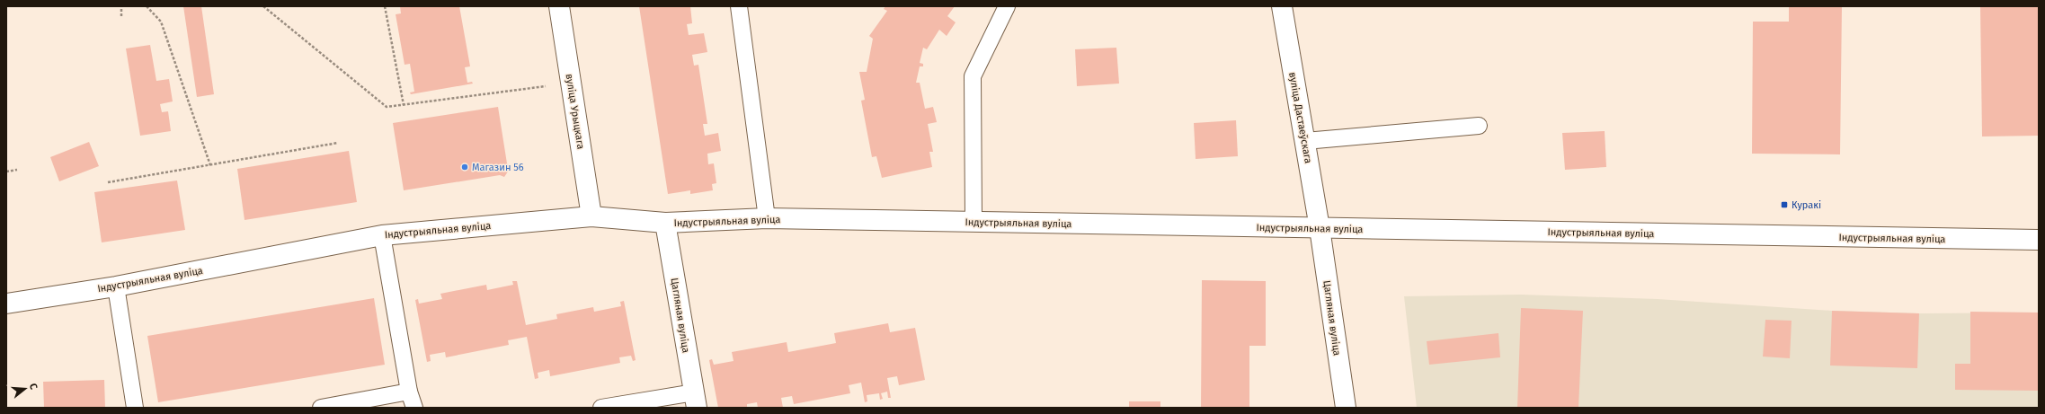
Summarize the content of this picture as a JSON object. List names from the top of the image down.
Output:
{
  "streets": {
    "street": [
      "вуліца Урыцкага",
      "вуліца Дастаеўскага",
      "Індустрыяльная вуліца",
      "Цагляная вуліца"
    ]
  },
  "crossings": [
    ["вуліца Урыцкага", "Індустрыяльная вуліца"],
    ["вуліца Дастаеўскага", "Індустрыяльная вуліца"],
    ["вуліца Дастаеўскага", "Цагляная вуліца"],
    ["Індустрыяльная вуліца", "Цагляная вуліца"]
  ],
  "places": {
    "other": ["Магазин 56"],
    "transit": ["Куракі"]
  },
  "north": "right"
}
